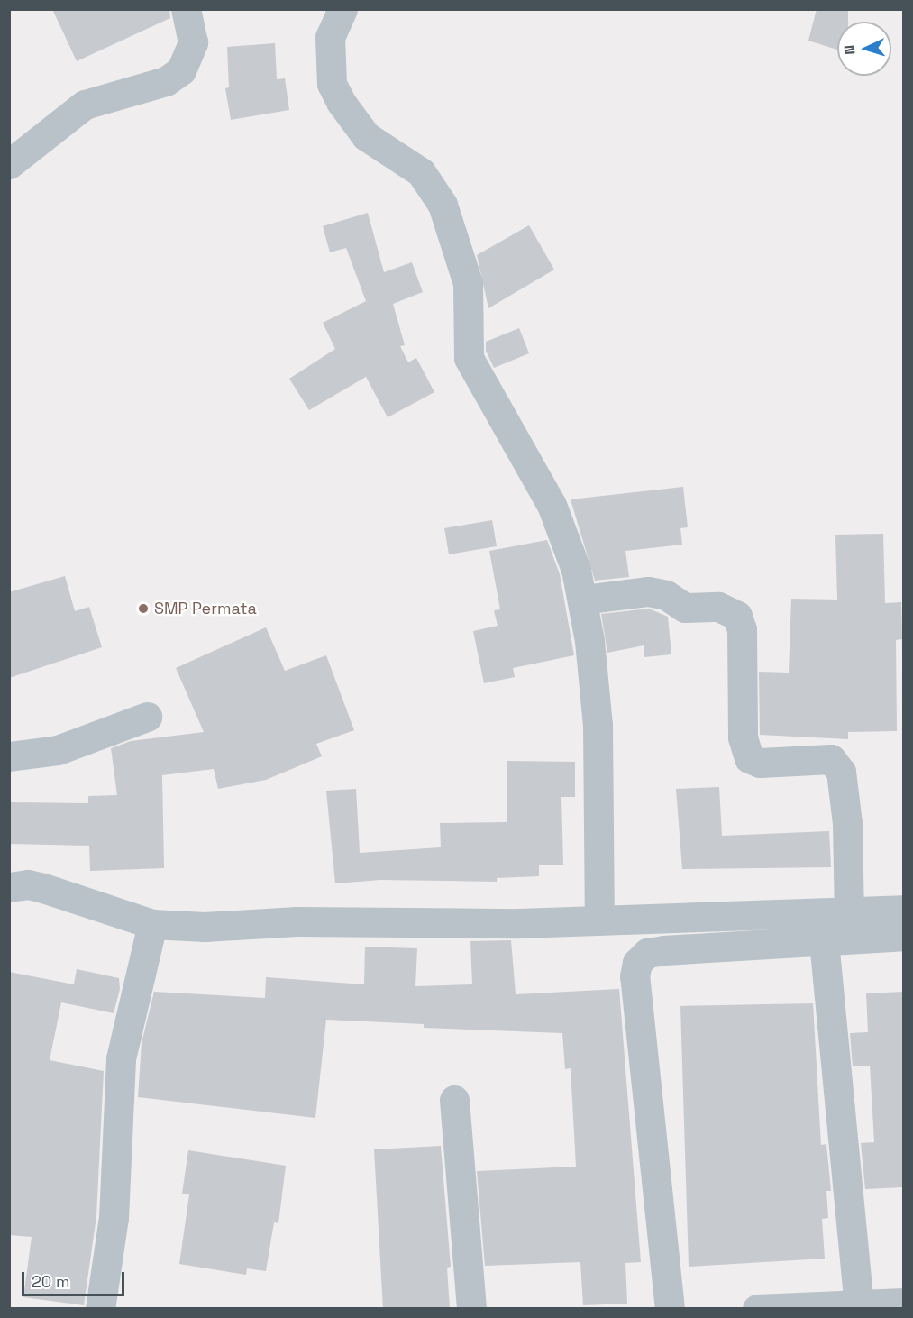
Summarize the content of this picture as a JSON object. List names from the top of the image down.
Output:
{
  "places": ["SMP Permata"],
  "scale_bar": "20 m",
  "north": "left"
}
